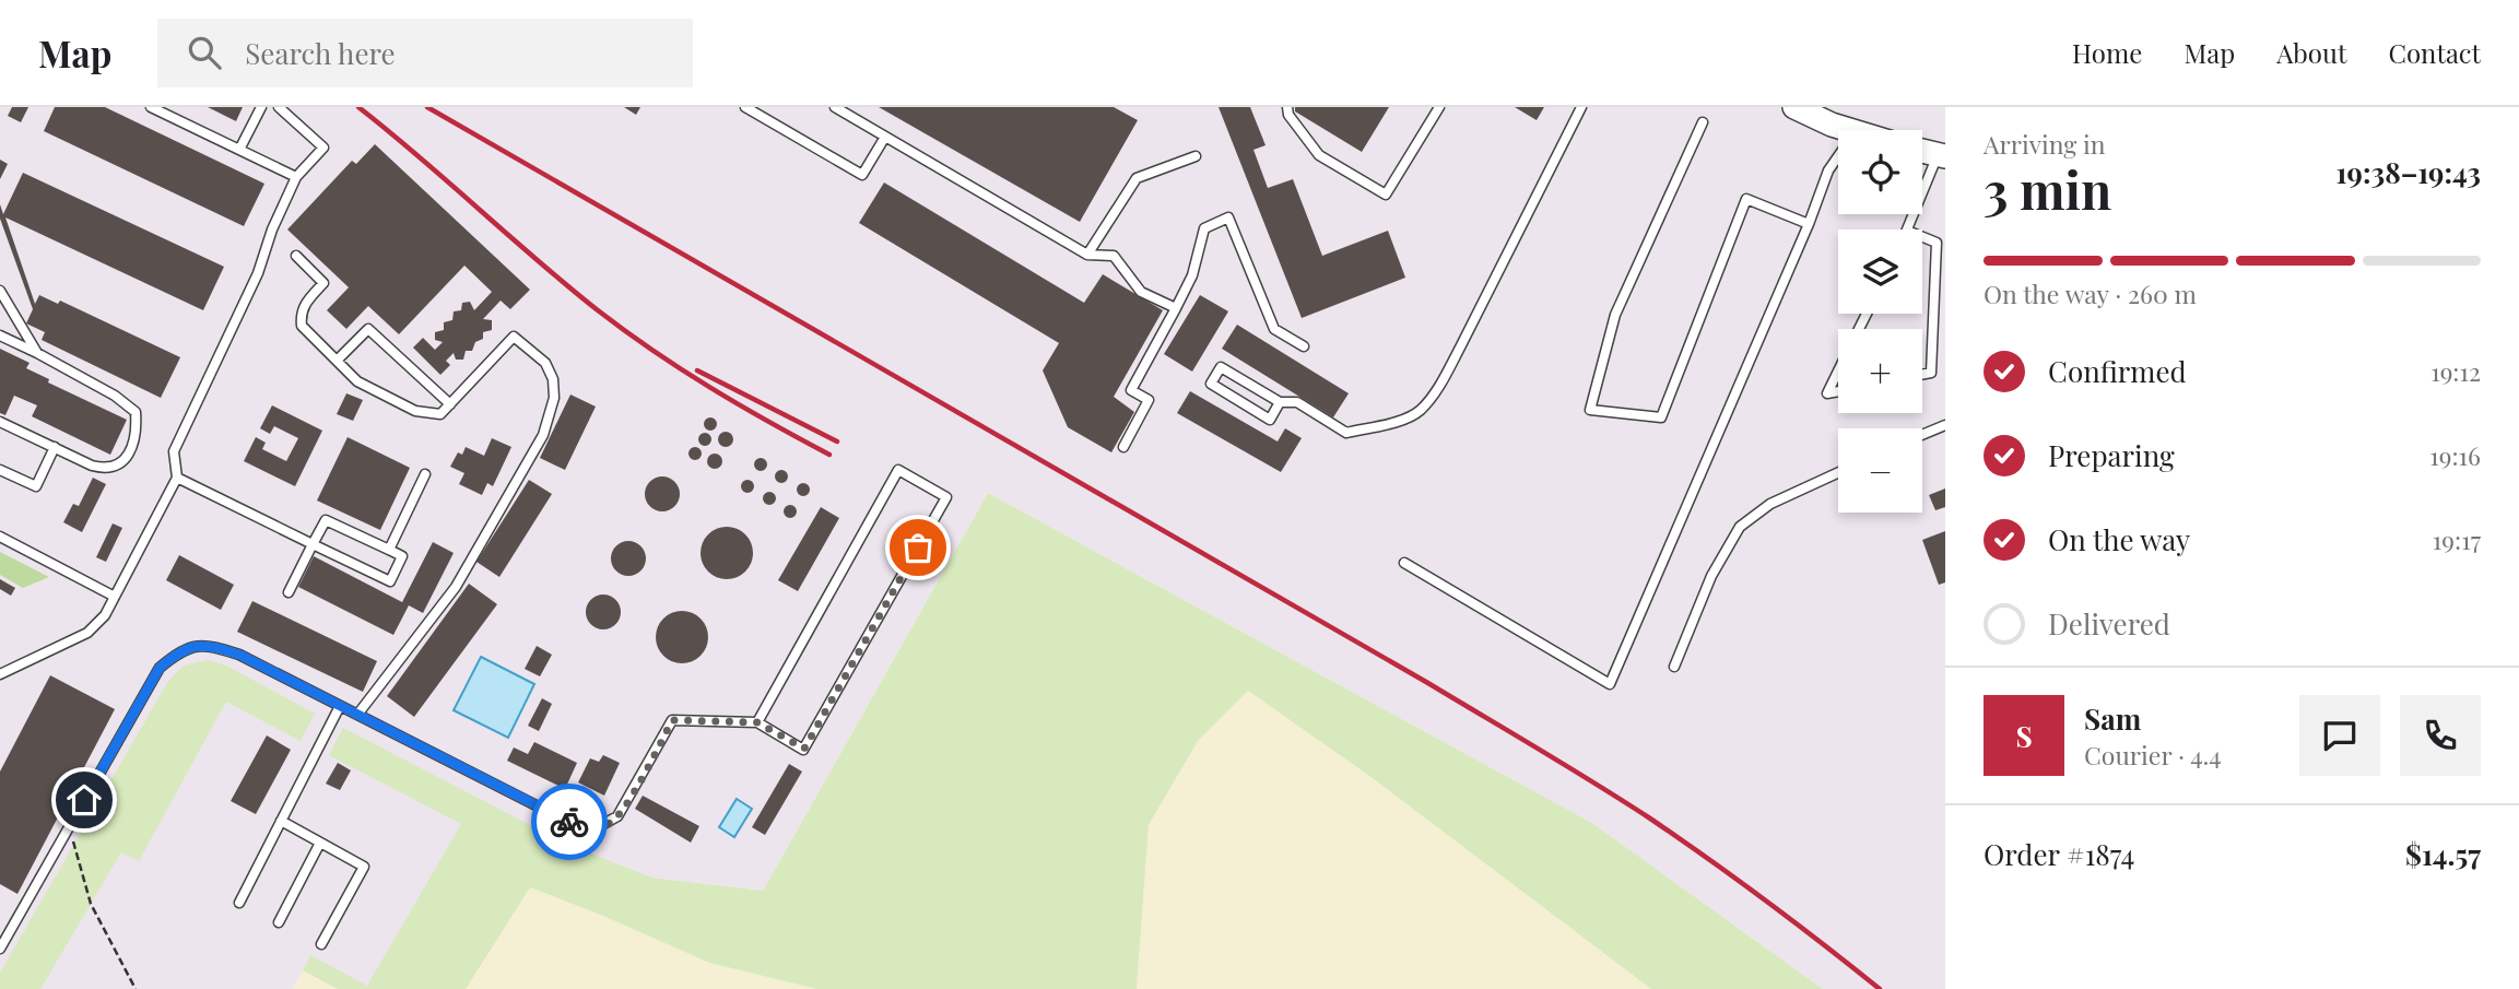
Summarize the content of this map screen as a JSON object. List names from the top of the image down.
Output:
{
  "page": {
    "header": "Map",
    "search": "Search here",
    "nav": [
      "Home",
      "Map",
      "About",
      "Contact"
    ],
    "heading": ["3 min", "Arriving in", "19:38–19:43"],
    "panel": [
      "Sam",
      "Courier · 4.4",
      "Order #1874",
      "$14.57"
    ],
    "map_buttons": ["+", "−"],
    "bar": "On the way · 260 m",
    "list": [
      ["Confirmed", "19:12"],
      ["Preparing", "19:16"],
      ["On the way", "19:17"],
      "Delivered"
    ],
    "round": "S"
  }
}
